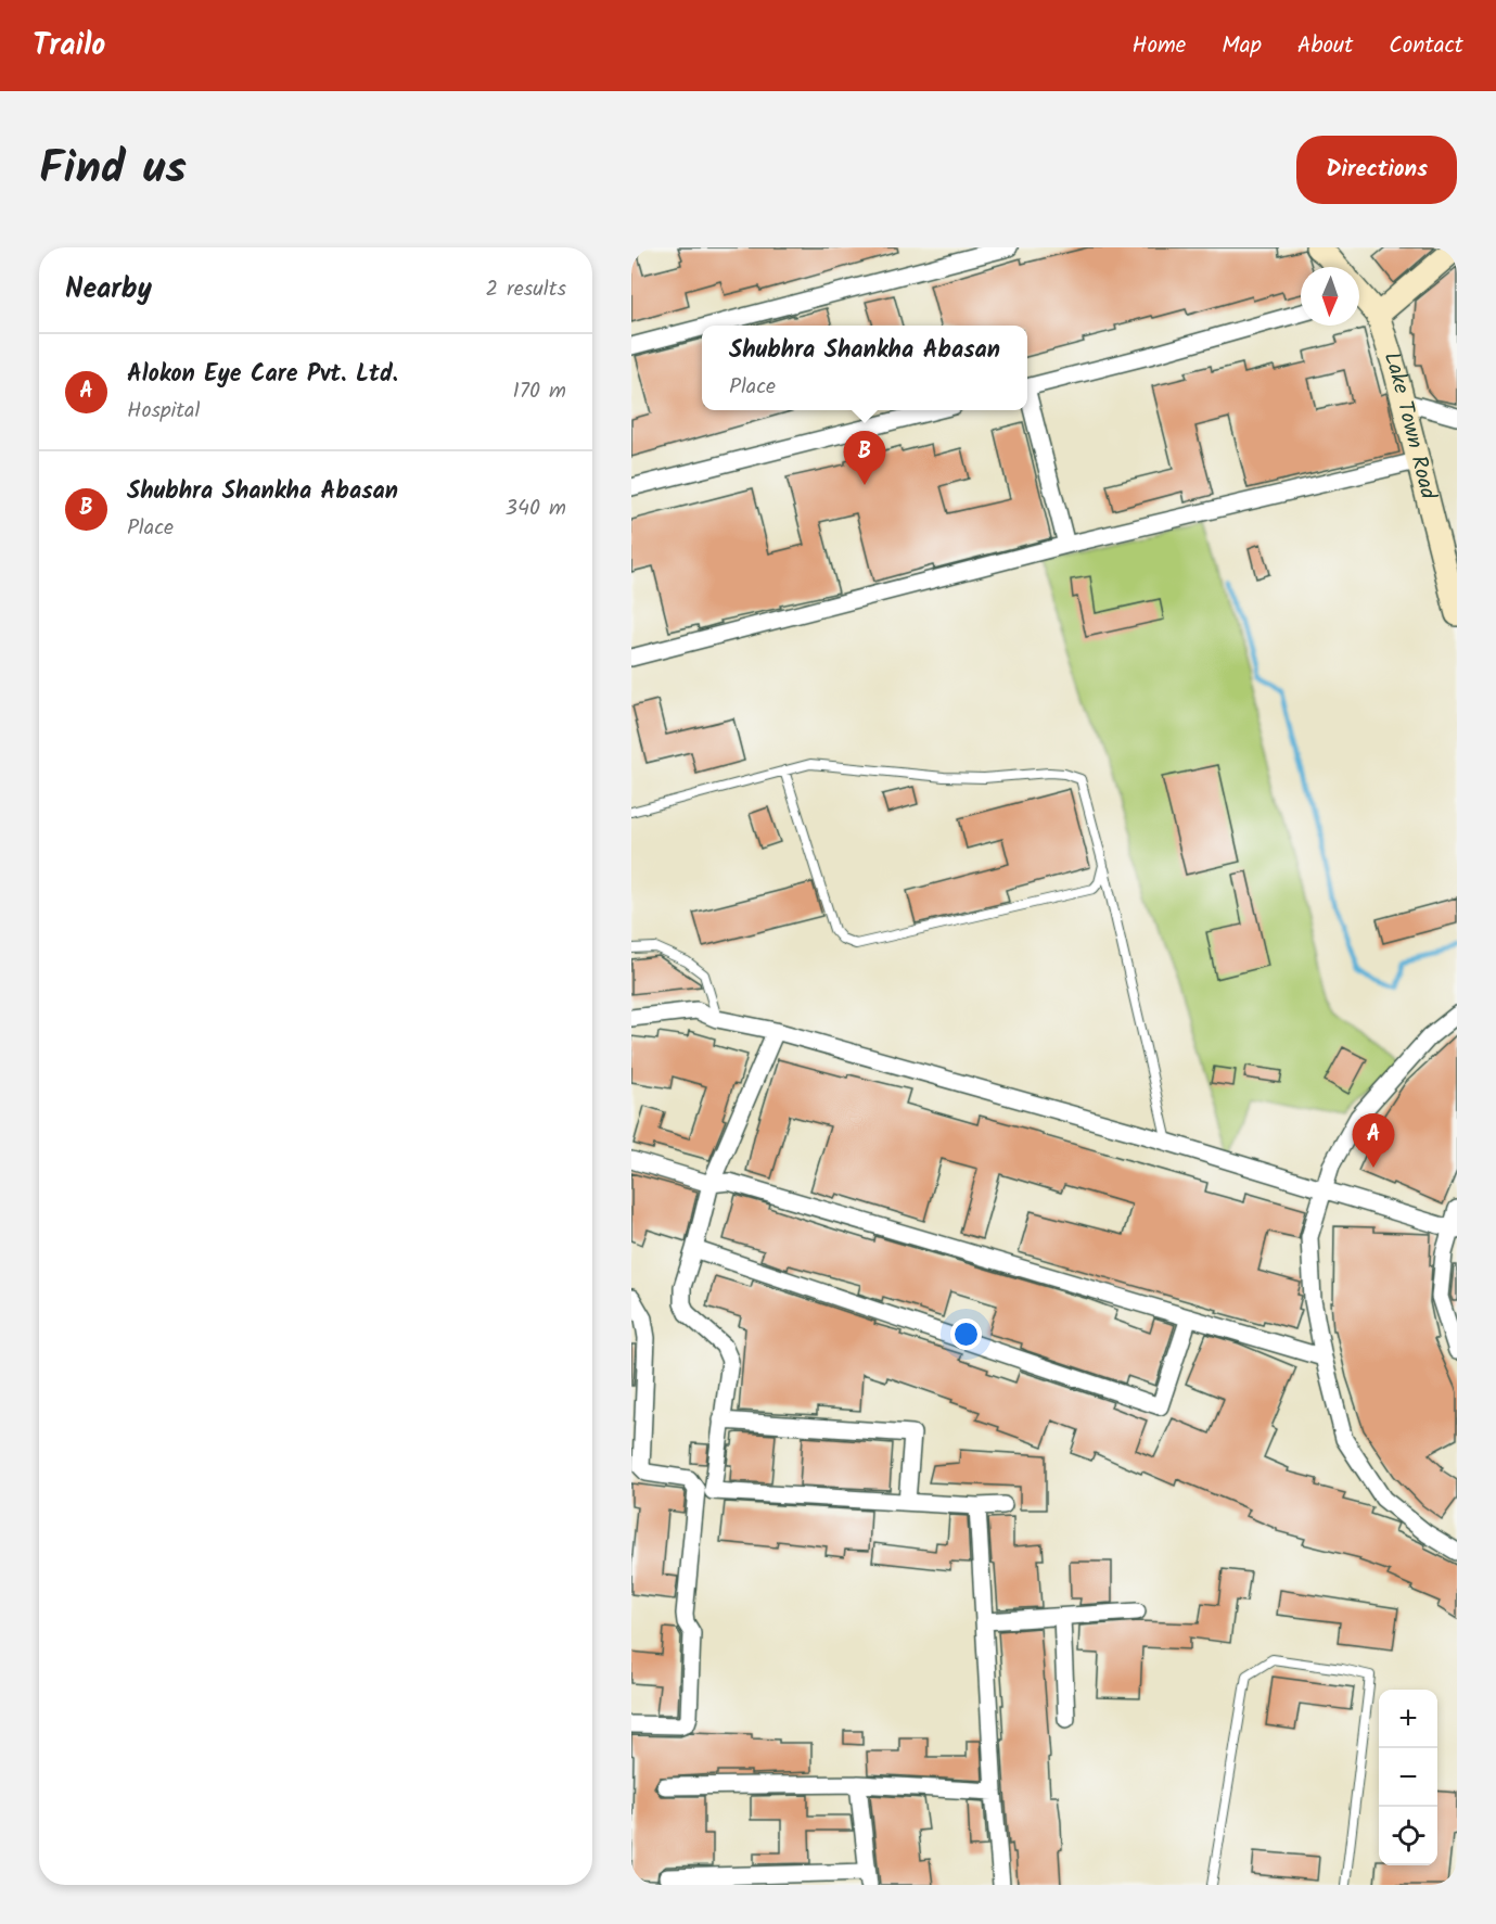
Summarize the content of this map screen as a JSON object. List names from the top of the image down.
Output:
{
  "streets": {
    "street": ["Lake Town Road"]
  },
  "north": "bottom",
  "page": {
    "header": "Trailo",
    "nav": [
      "Home",
      "Map",
      "About",
      "Contact"
    ],
    "title": "Find us",
    "buttons": "Directions",
    "heading": ["Nearby", "2 results"],
    "popup": ["Shubhra Shankha Abasan", "Place"],
    "list": [
      {
        "mark": "A",
        "name": "Alokon Eye Care Pvt. Ltd.",
        "note": "Hospital",
        "value": "170 m"
      },
      {
        "mark": "B",
        "name": "Shubhra Shankha Abasan",
        "note": "Place",
        "value": "340 m"
      }
    ],
    "pins": ["B", "A"],
    "map_buttons": ["+", "−"]
  }
}
